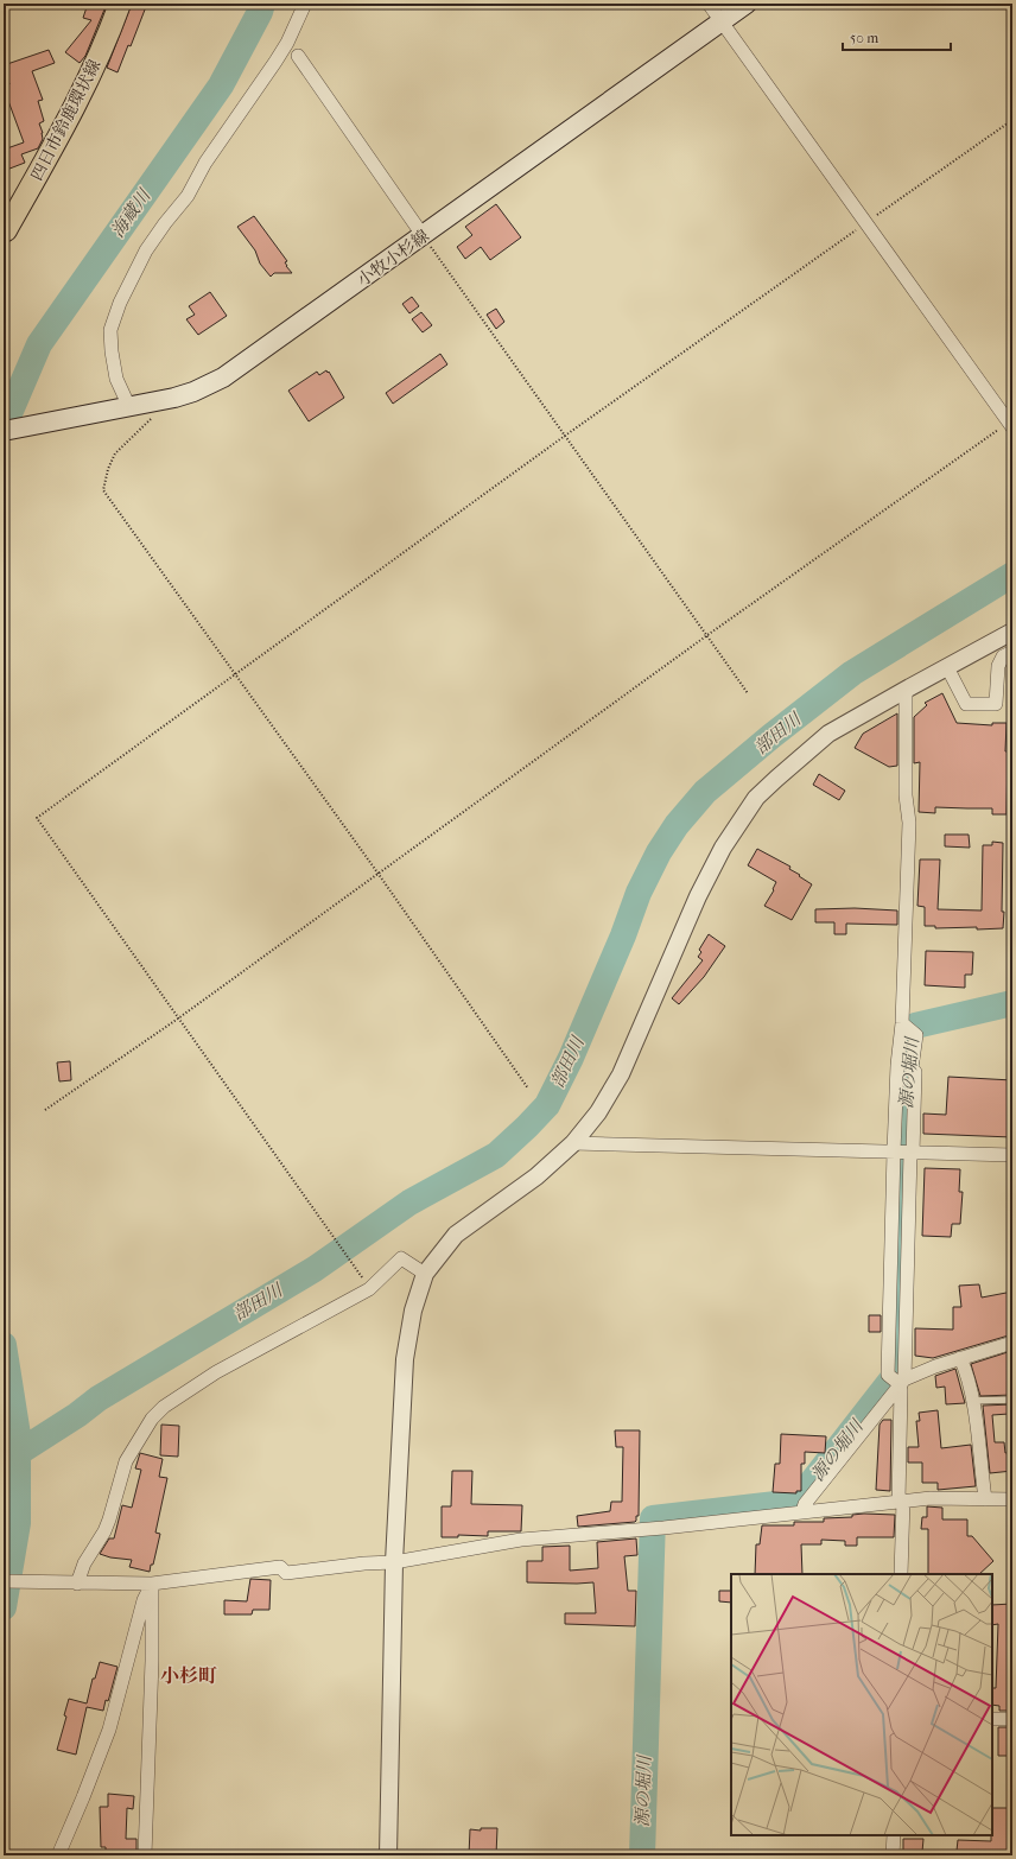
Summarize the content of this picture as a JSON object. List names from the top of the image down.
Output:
{
  "streets": {
    "main road": ["四日市鈴鹿環状線", "小牧小杉線"]
  },
  "districts": ["小杉町"],
  "water": ["海蔵川", "部田川", "源の堀川"],
  "scale_bar": "50 m"
}
